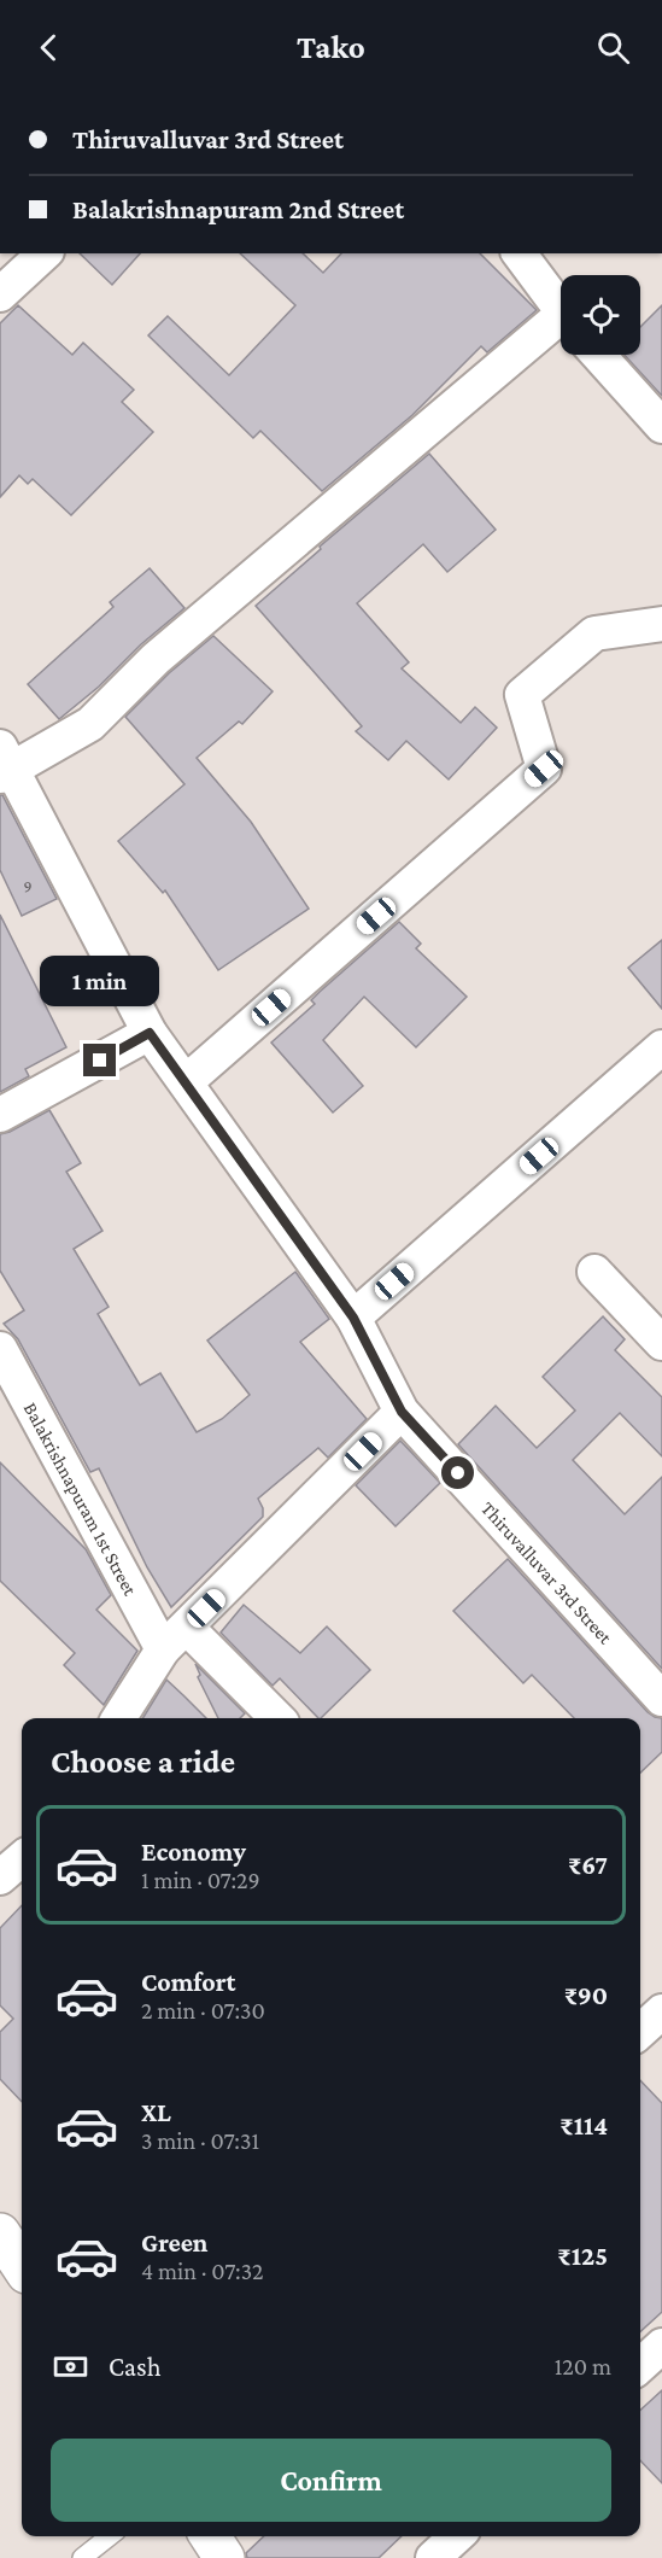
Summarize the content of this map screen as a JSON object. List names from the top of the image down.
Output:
{
  "streets": {
    "street": ["Balakrishnapuram 1st Street", "Thiruvalluvar 3rd Street"]
  },
  "house_numbers": ["9"],
  "page": {
    "header": "Tako",
    "banner": ["Thiruvalluvar 3rd Street", "Balakrishnapuram 2nd Street"],
    "bubble": "1 min",
    "heading": "Choose a ride",
    "list": [
      {
        "name": "Economy",
        "note": "1 min · 07:29",
        "value": "₹67"
      },
      {
        "name": "Comfort",
        "note": "2 min · 07:30",
        "value": "₹90"
      },
      {
        "name": "XL",
        "note": "3 min · 07:31",
        "value": "₹114"
      },
      {
        "name": "Green",
        "note": "4 min · 07:32",
        "value": "₹125"
      }
    ],
    "pay": ["Cash", "120 m"],
    "buttons": "Confirm"
  }
}
